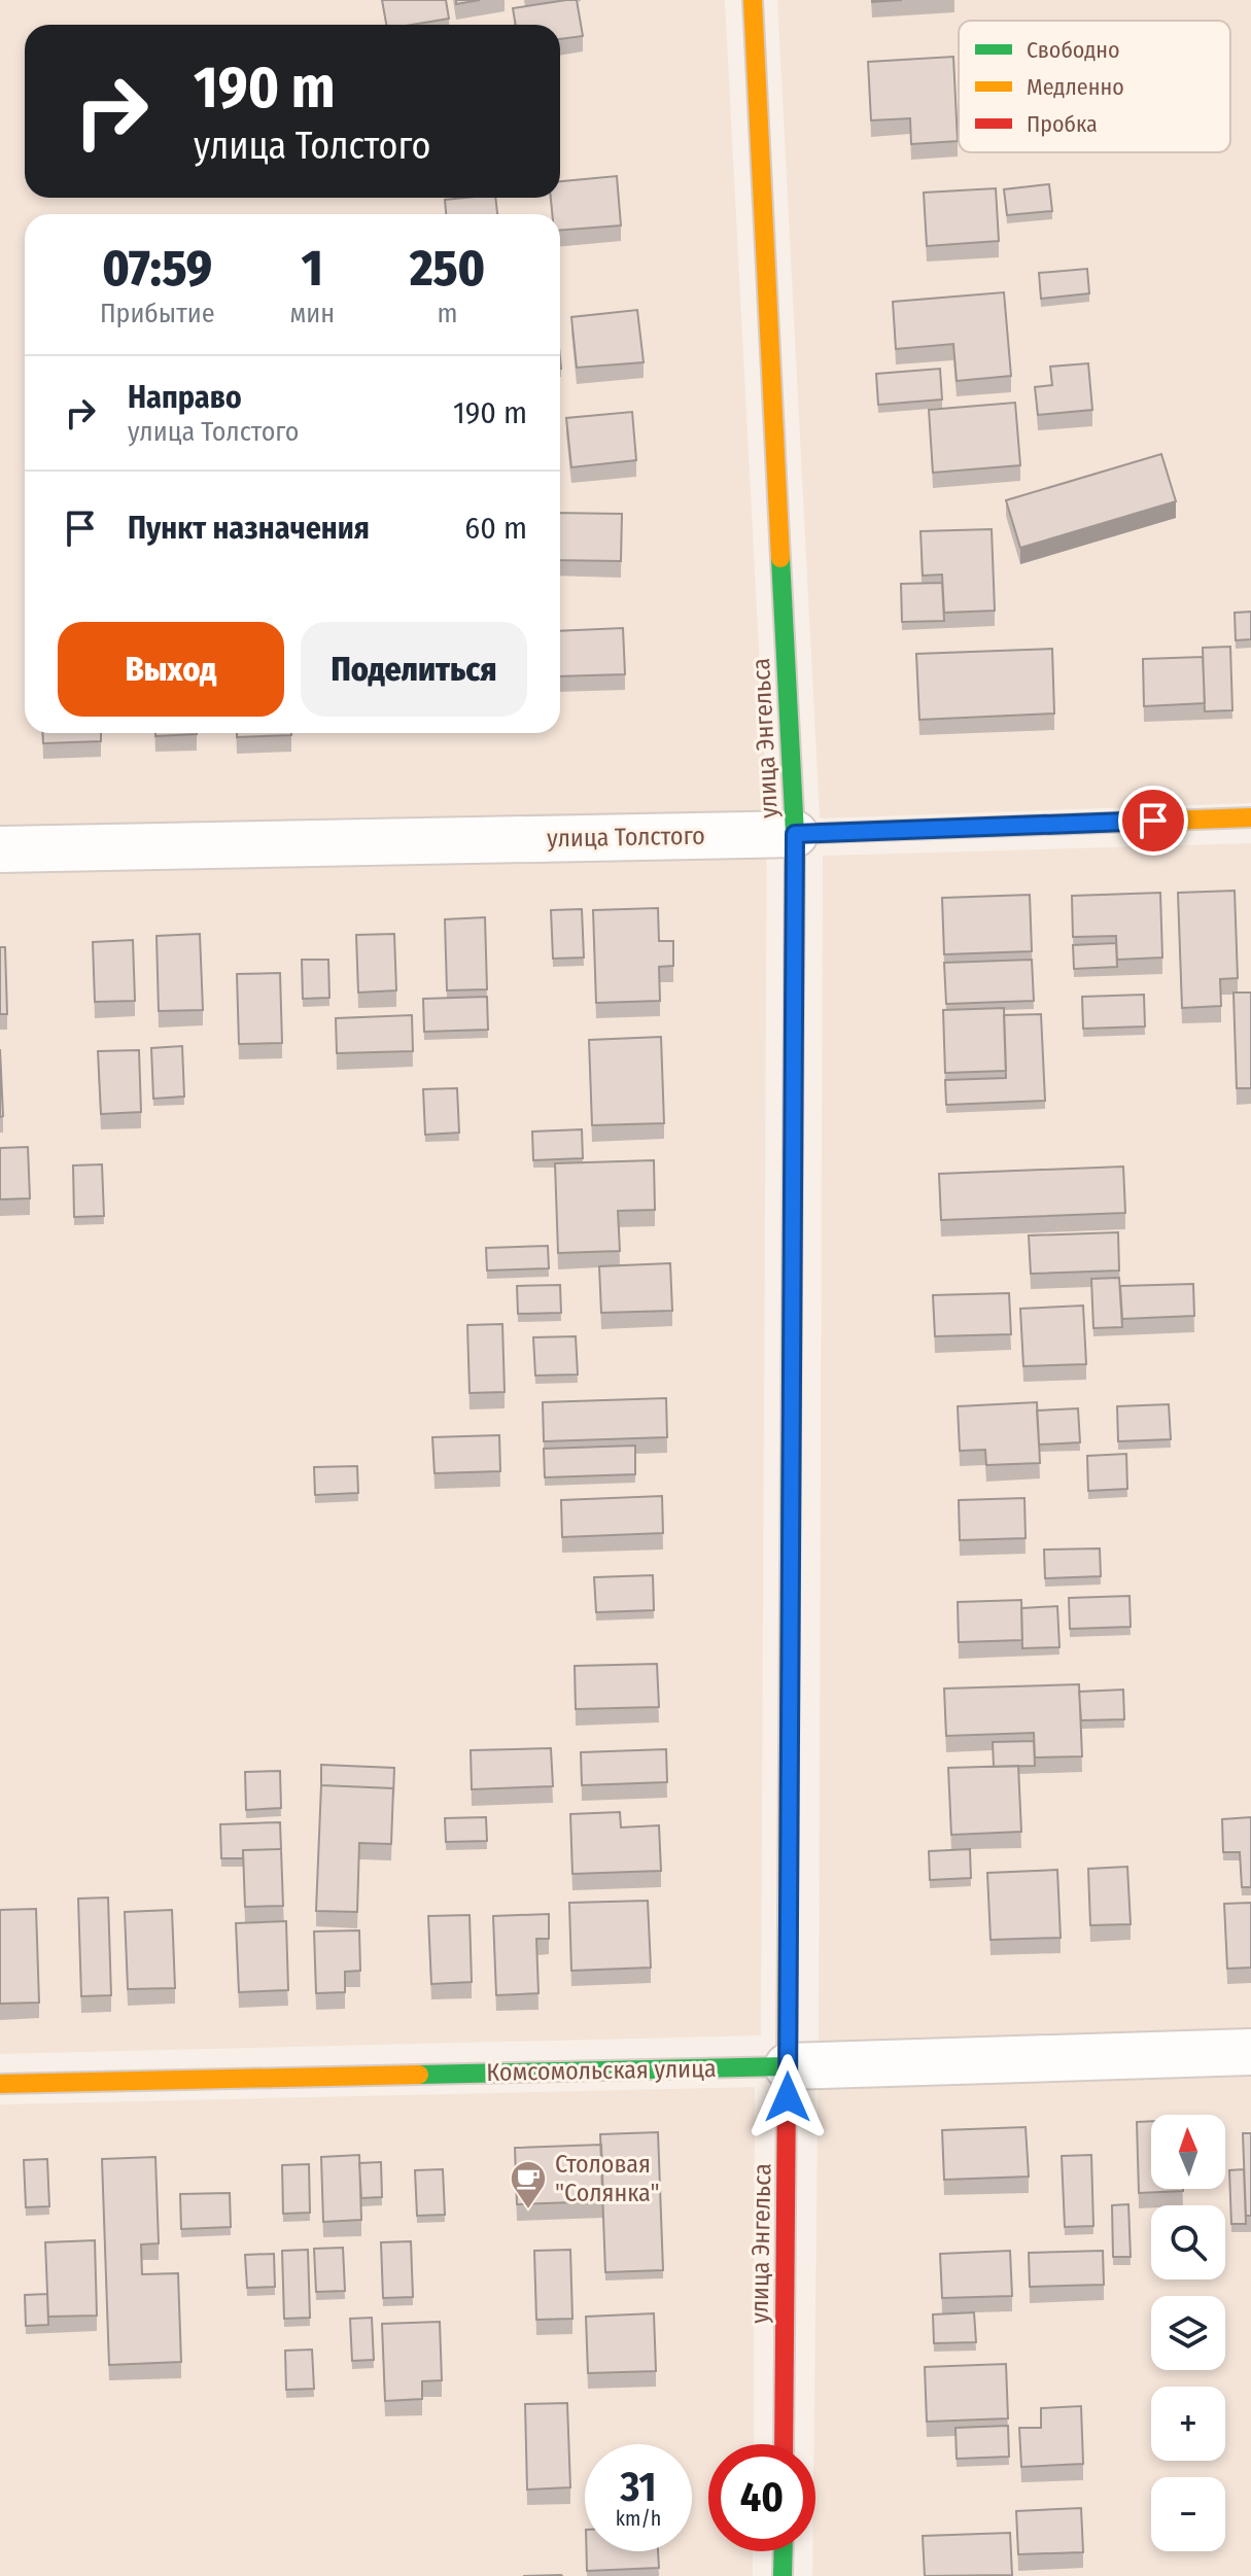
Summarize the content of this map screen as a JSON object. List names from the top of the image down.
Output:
{
  "streets": {
    "main road": ["улица Энгельса", "улица Толстого", "Комсомольская улица"]
  },
  "crossings": [
    ["улица Энгельса", "улица Толстого"],
    ["улица Энгельса", "Комсомольская улица"]
  ],
  "places": {
    "cafe": ["Столовая \"Солянка\""]
  },
  "legend": ["Свободно", "Медленно", "Пробка"],
  "north": "top",
  "page": {
    "turn": ["190 m", "улица Толстого"],
    "eta": [
      "07:59",
      "Прибытие",
      "1",
      "мин",
      "250",
      "m"
    ],
    "list": [
      {
        "name": "Направо",
        "note": "улица Толстого",
        "value": "190 m"
      },
      {
        "name": "Пункт назначения",
        "value": "60 m"
      }
    ],
    "buttons": ["Выход", "Поделиться"],
    "map_buttons": ["+", "−"],
    "speed": "31 km/h",
    "limit": "40"
  }
}
